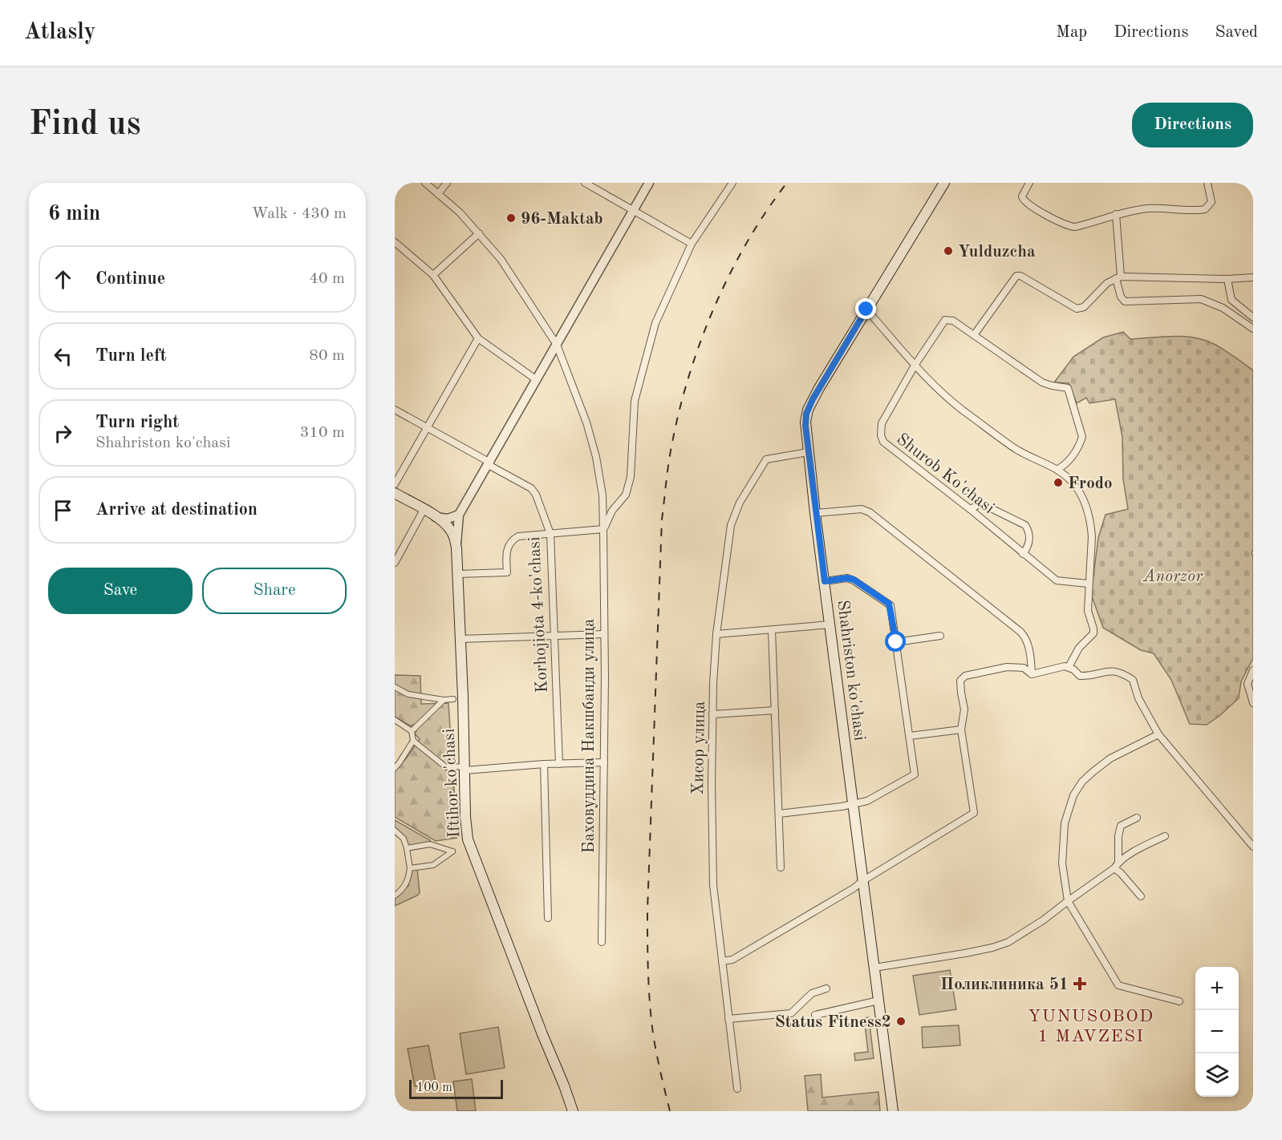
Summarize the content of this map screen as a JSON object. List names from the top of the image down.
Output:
{
  "streets": {
    "main road": ["Shahriston ko'chasi", "Iftihor ko'chasi"],
    "street": [
      "Shurob Ko'chasi",
      "Korhojiota 4-ko'chasi",
      "Баховуддина Накшбанди улица",
      "Хисор улица"
    ]
  },
  "crossings": [
    ["Shahriston ko'chasi", "Хисор улица"]
  ],
  "districts": ["YUNUSOBOD 1 MAVZESI"],
  "parks": ["Anorzor"],
  "places": {
    "other": [
      "96-Maktab",
      "Yulduzcha",
      "Frodo",
      "Status Fitness2"
    ],
    "health": ["Поликлиника 51"]
  },
  "scale_bar": "100 m",
  "page": {
    "header": "Atlasly",
    "nav": ["Map", "Directions", "Saved"],
    "buttons": [
      "Directions",
      ["Save", "Share"]
    ],
    "title": "Find us",
    "heading": ["6 min", "Walk · 430 m"],
    "list": [
      ["Continue", "40 m"],
      ["Turn left", "80 m"],
      ["Turn right", "Shahriston ko'chasi", "310 m"],
      "Arrive at destination"
    ],
    "map_buttons": ["+", "−"],
    "scale": "100 m"
  }
}
